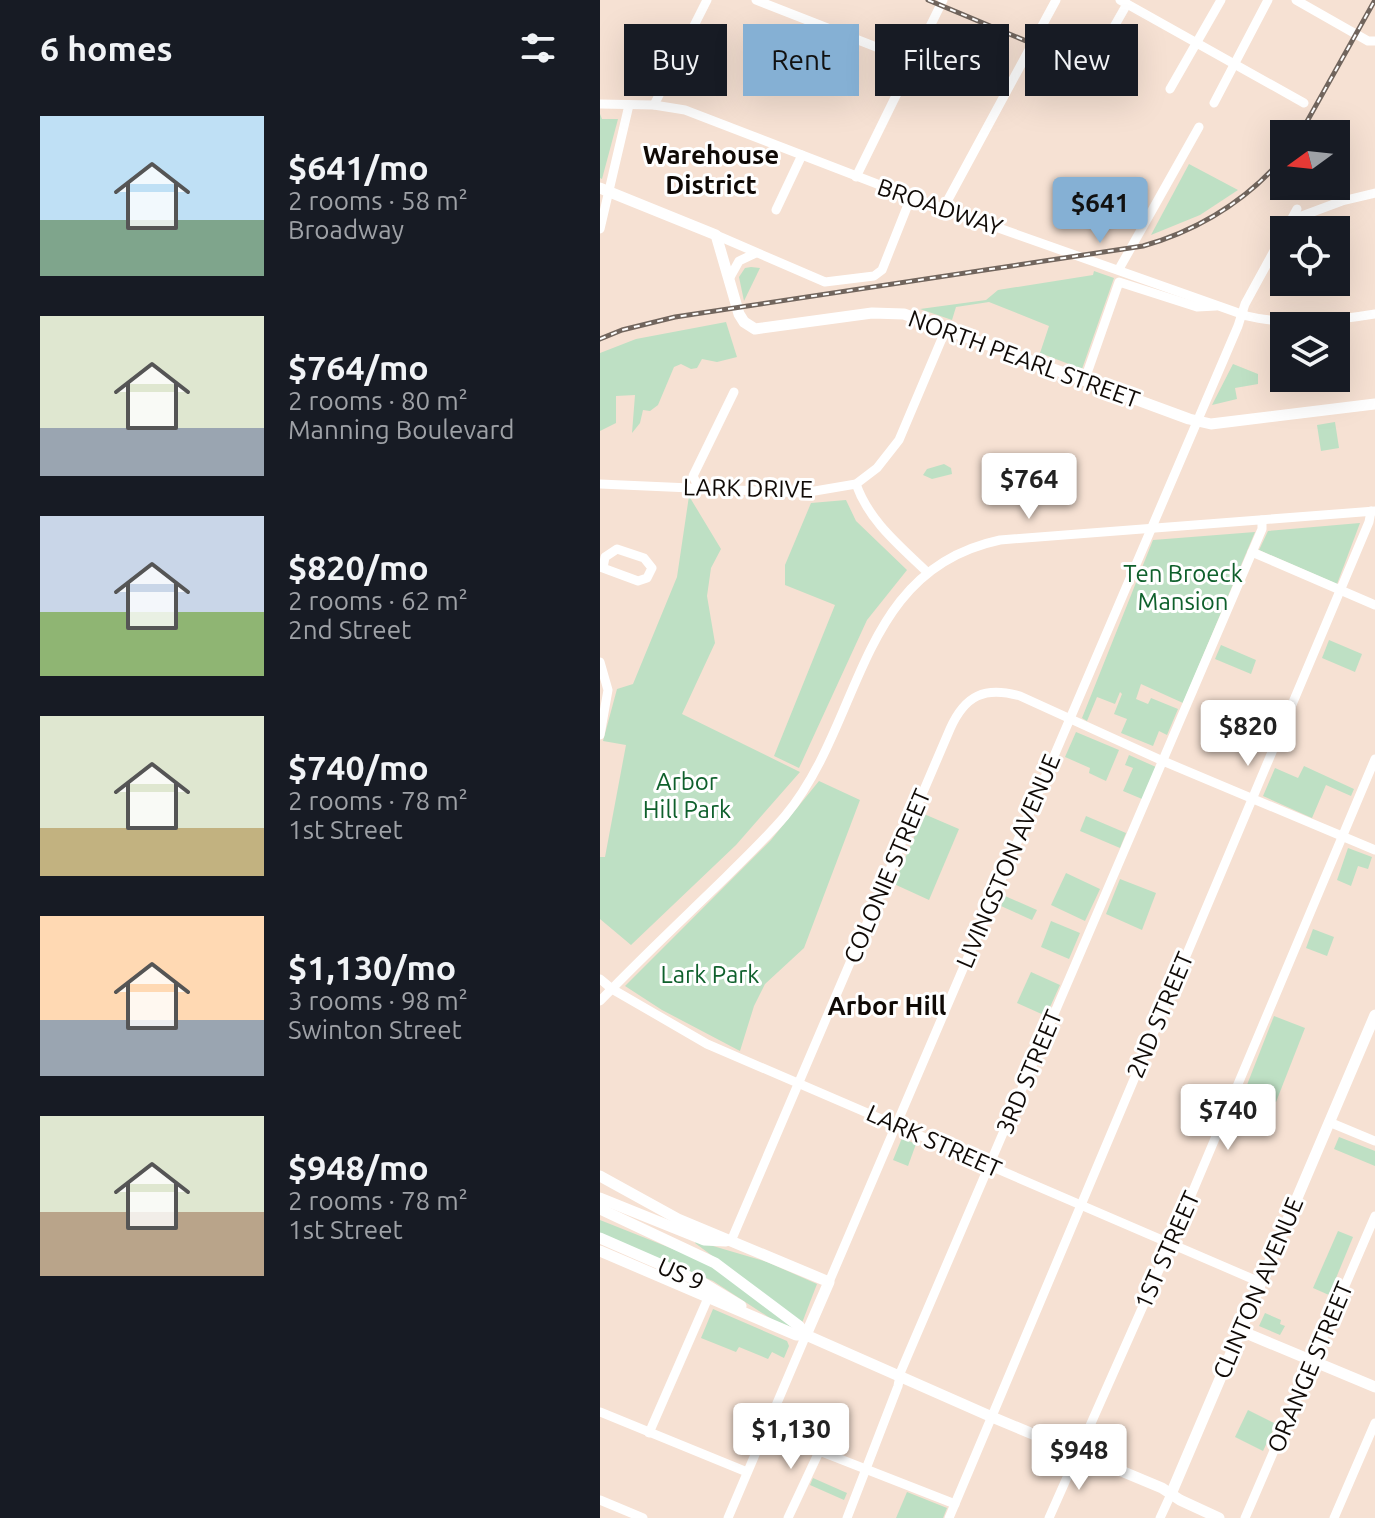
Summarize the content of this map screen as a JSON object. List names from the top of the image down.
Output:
{
  "streets": {
    "main road": [
      "NORTH PEARL STREET",
      "LIVINGSTON AVENUE",
      "US 9",
      "CLINTON AVENUE"
    ],
    "street": [
      "BROADWAY",
      "LARK DRIVE",
      "COLONIE STREET",
      "2ND STREET",
      "3RD STREET",
      "LARK STREET",
      "1ST STREET",
      "ORANGE STREET"
    ]
  },
  "crossings": [
    ["BROADWAY", "LIVINGSTON AVENUE"],
    ["NORTH PEARL STREET", "LIVINGSTON AVENUE"],
    ["LIVINGSTON AVENUE", "COLONIE STREET"],
    ["LIVINGSTON AVENUE", "LARK STREET"],
    ["LIVINGSTON AVENUE", "US 9"],
    ["COLONIE STREET", "LARK STREET"],
    ["2ND STREET", "LARK STREET"],
    ["2ND STREET", "US 9"],
    ["3RD STREET", "LARK STREET"],
    ["3RD STREET", "US 9"],
    ["LARK STREET", "1ST STREET"],
    ["LARK STREET", "CLINTON AVENUE"],
    ["1ST STREET", "US 9"],
    ["US 9", "CLINTON AVENUE"]
  ],
  "districts": ["Warehouse District", "Arbor Hill"],
  "parks": ["Ten Broeck Mansion", "Arbor Hill Park", "Lark Park"],
  "north": "left",
  "page": {
    "heading": "6 homes",
    "chip": [
      "Buy",
      "Rent",
      "Filters",
      "New"
    ],
    "list": [
      {
        "name": "$641/mo",
        "note": "2 rooms · 58 m² · Broadway"
      },
      {
        "name": "$764/mo",
        "note": "2 rooms · 80 m² · Manning Boulevard"
      },
      {
        "name": "$820/mo",
        "note": "2 rooms · 62 m² · 2nd Street"
      },
      {
        "name": "$740/mo",
        "note": "2 rooms · 78 m² · 1st Street"
      },
      {
        "name": "$1,130/mo",
        "note": "3 rooms · 98 m² · Swinton Street"
      },
      {
        "name": "$948/mo",
        "note": "2 rooms · 78 m² · 1st Street"
      }
    ],
    "price": [
      "$641",
      "$764",
      "$820",
      "$740",
      "$1,130",
      "$948"
    ]
  }
}
